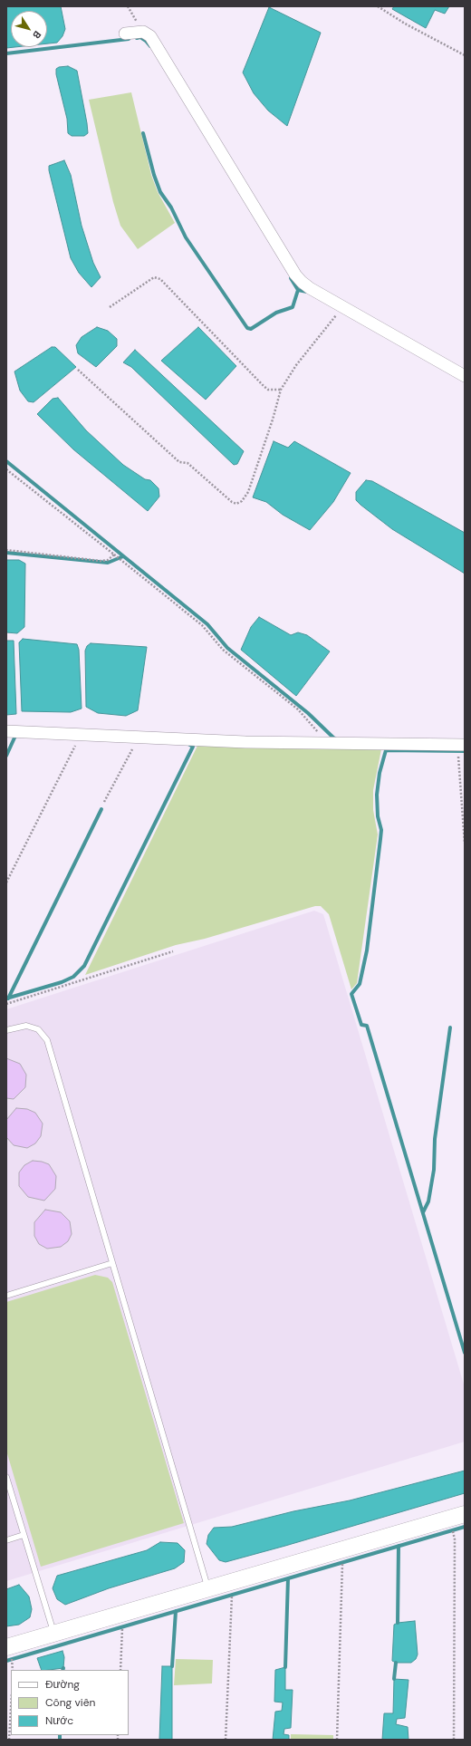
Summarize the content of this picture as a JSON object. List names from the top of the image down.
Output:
{
  "legend": ["Đường", "Công viên", "Nước"],
  "north": "bottom right"
}
